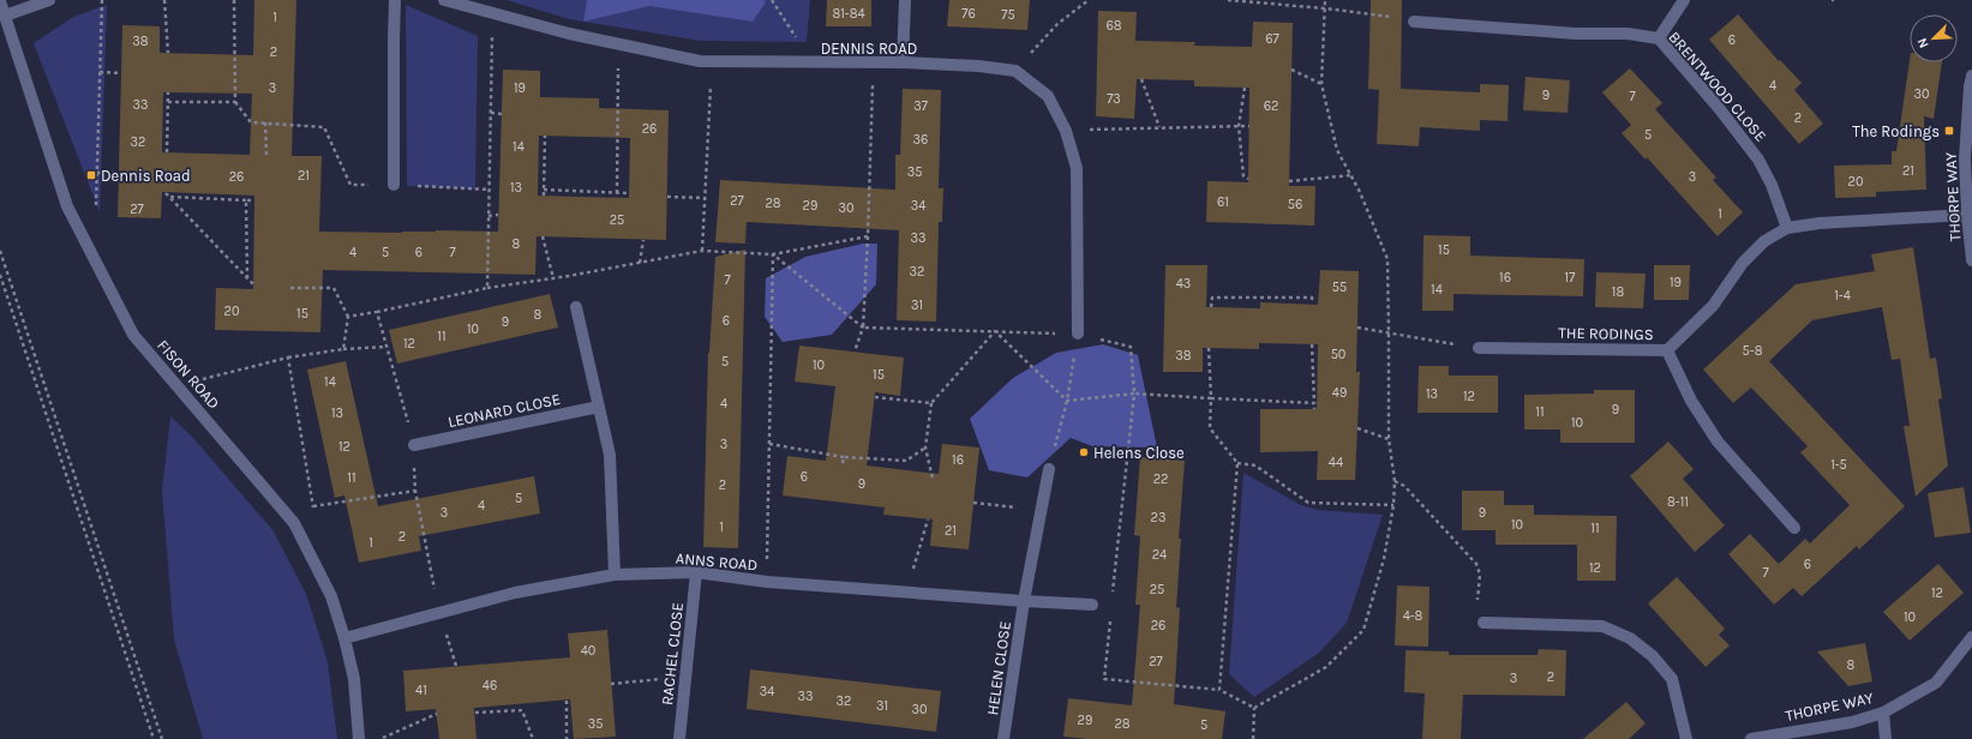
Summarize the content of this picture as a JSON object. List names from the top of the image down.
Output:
{
  "streets": {
    "street": [
      "DENNIS ROAD",
      "BRENTWOOD CLOSE",
      "THORPE WAY",
      "THE RODINGS",
      "FISON ROAD",
      "LEONARD CLOSE",
      "ANNS ROAD",
      "RACHEL CLOSE",
      "HELEN CLOSE"
    ]
  },
  "crossings": [
    ["BRENTWOOD CLOSE", "THE RODINGS"],
    ["THORPE WAY", "THE RODINGS"],
    ["FISON ROAD", "ANNS ROAD"],
    ["ANNS ROAD", "RACHEL CLOSE"],
    ["ANNS ROAD", "HELEN CLOSE"]
  ],
  "places": {
    "transit": ["The Rodings", "Dennis Road"],
    "other": ["Helens Close"]
  },
  "house_numbers": [
    "81-84",
    "76",
    "75",
    "1",
    "68",
    "67",
    "6",
    "38",
    "2",
    "4",
    "3",
    "19",
    "30",
    "9",
    "7",
    "73",
    "33",
    "37",
    "62",
    "2",
    "26",
    "5",
    "36",
    "32",
    "14",
    "21",
    "35",
    "21",
    "26",
    "3",
    "20",
    "13",
    "27",
    "61",
    "28",
    "56",
    "29",
    "34",
    "30",
    "27",
    "1",
    "25",
    "33",
    "8",
    "15",
    "4",
    "5",
    "6",
    "7",
    "32",
    "16",
    "17",
    "7",
    "19",
    "43",
    "55",
    "14",
    "18",
    "1-4",
    "31",
    "20",
    "15",
    "8",
    "6",
    "9",
    "10",
    "11",
    "12",
    "5-8",
    "50",
    "38",
    "5",
    "10",
    "15",
    "14",
    "49",
    "13",
    "12",
    "4",
    "9",
    "11",
    "13",
    "10",
    "3",
    "12",
    "16",
    "44",
    "1-5",
    "6",
    "11",
    "22",
    "9",
    "2",
    "5",
    "8-11",
    "4",
    "3",
    "9",
    "23",
    "10",
    "1",
    "11",
    "21",
    "2",
    "1",
    "24",
    "6",
    "12",
    "7",
    "25",
    "12",
    "4-8",
    "10",
    "26",
    "40",
    "27",
    "8",
    "2",
    "3",
    "46",
    "41",
    "34",
    "33",
    "32",
    "31",
    "30",
    "29",
    "35",
    "28",
    "5"
  ],
  "north": "bottom left"
}
